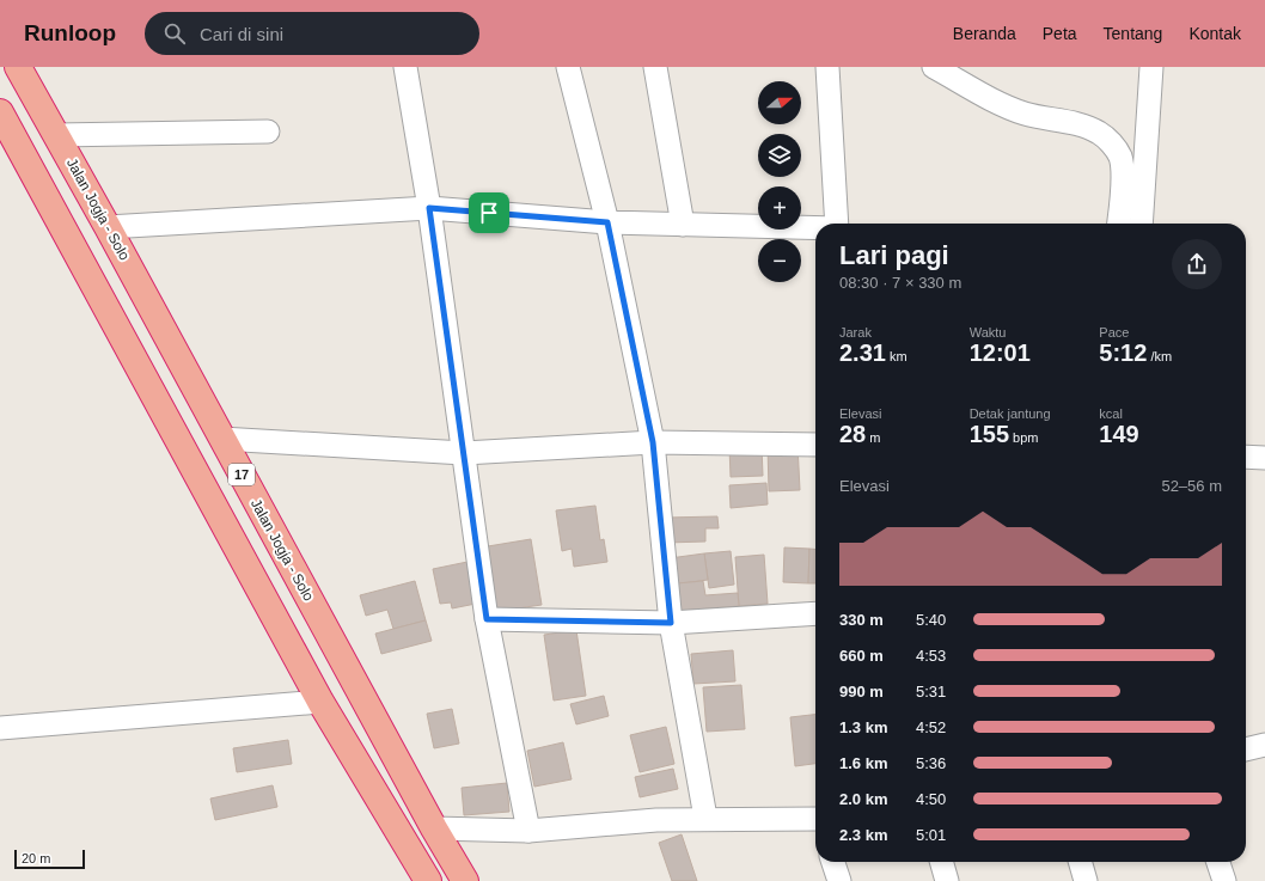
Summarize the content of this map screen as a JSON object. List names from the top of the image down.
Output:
{
  "streets": {
    "highway": ["Jalan Jogja - Solo", "17"]
  },
  "scale_bar": "20 m",
  "north": "right",
  "page": {
    "header": "Runloop",
    "search": "Cari di sini",
    "nav": [
      "Beranda",
      "Peta",
      "Tentang",
      "Kontak"
    ],
    "map_buttons": ["+", "−"],
    "heading": ["Lari pagi", "08:30 · 7 × 330 m"],
    "stats": [
      ["Jarak", "2.31 km"],
      ["Waktu", "12:01"],
      ["Pace", "5:12 /km"],
      ["Elevasi", "28 m"],
      ["Detak jantung", "155 bpm"],
      ["kcal", "149"]
    ],
    "chart": ["Elevasi", "52–56 m"],
    "list": [
      {
        "name": "330 m",
        "note": "5:40"
      },
      {
        "name": "660 m",
        "note": "4:53"
      },
      {
        "name": "990 m",
        "note": "5:31"
      },
      {
        "name": "1.3 km",
        "note": "4:52"
      },
      {
        "name": "1.6 km",
        "note": "5:36"
      },
      {
        "name": "2.0 km",
        "note": "4:50"
      },
      {
        "name": "2.3 km",
        "note": "5:01"
      }
    ],
    "scale": "20 m"
  }
}
